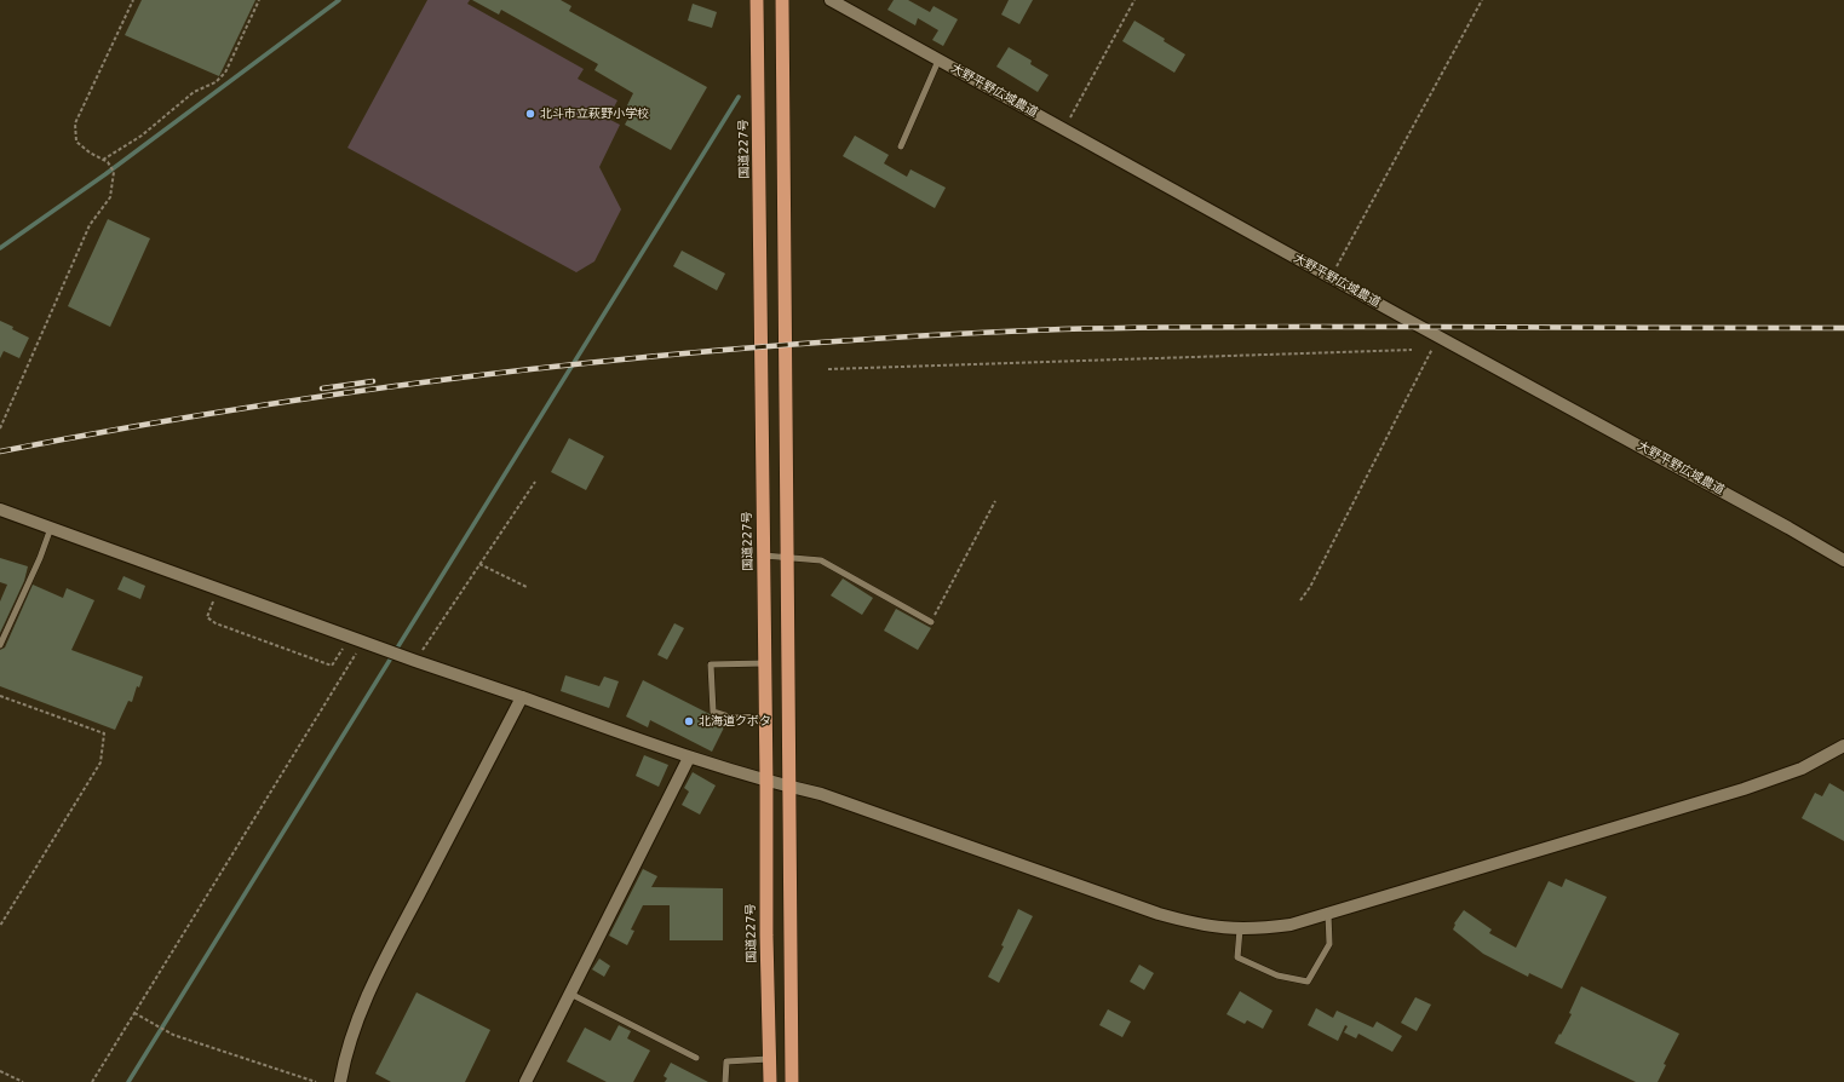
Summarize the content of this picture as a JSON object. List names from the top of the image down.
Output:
{
  "streets": {
    "highway": ["国道227号"],
    "street": ["大野平野広域農道"]
  },
  "places": ["北斗市立萩野小学校", "北海道クボタ"]
}
